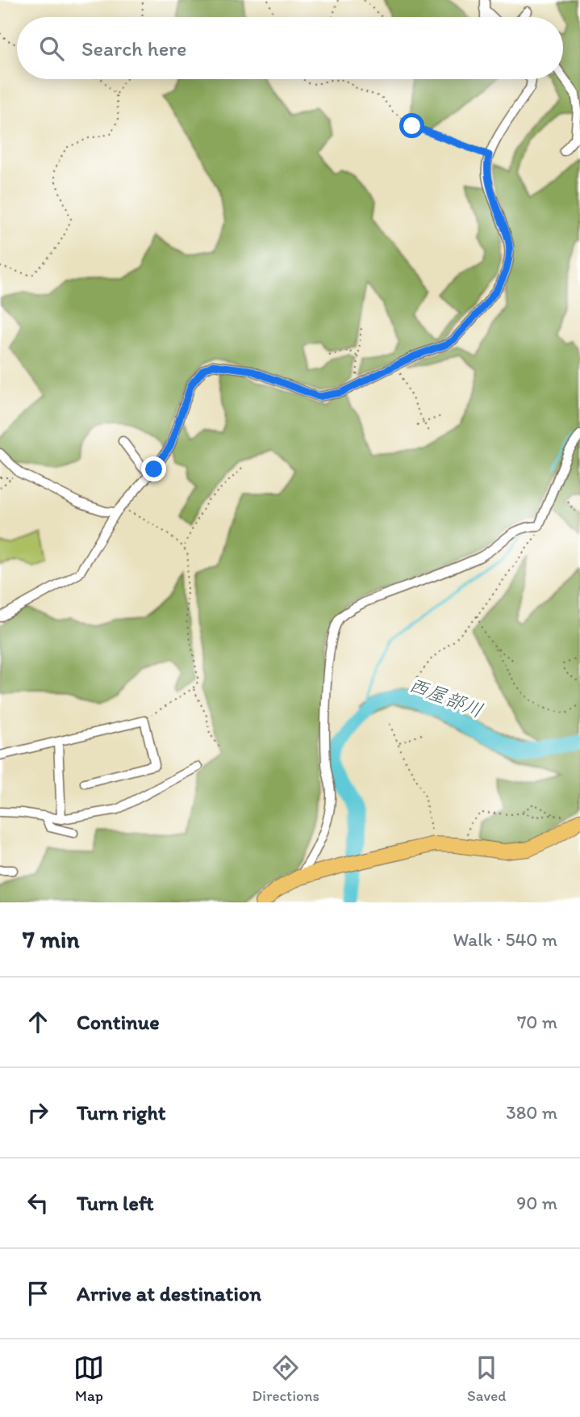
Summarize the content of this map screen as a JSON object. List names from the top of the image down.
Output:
{
  "water": ["西屋部川"],
  "page": {
    "search": "Search here",
    "heading": ["7 min", "Walk · 540 m"],
    "list": [
      ["Continue", "70 m"],
      ["Turn right", "380 m"],
      ["Turn left", "90 m"],
      "Arrive at destination"
    ],
    "nav": ["Map", "Directions", "Saved"]
  }
}
